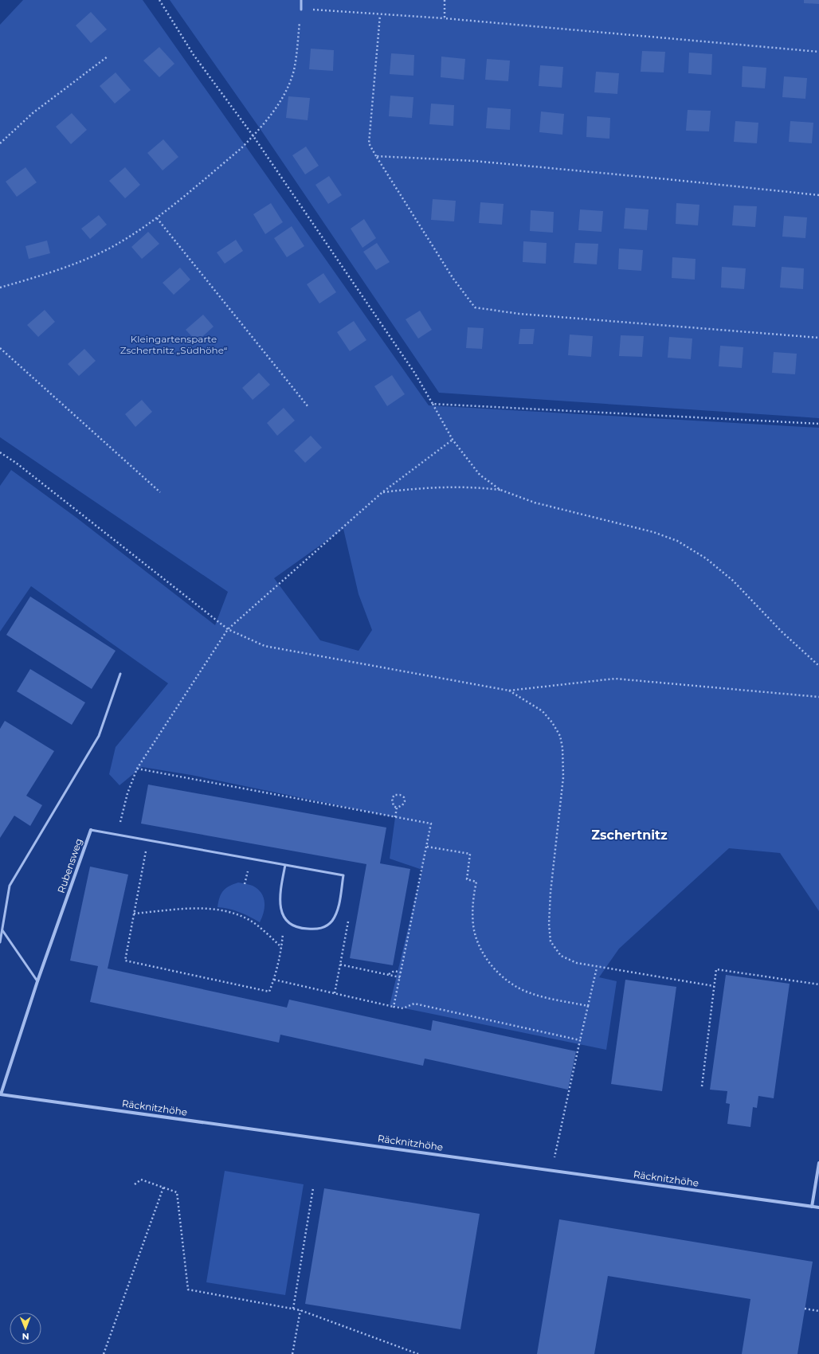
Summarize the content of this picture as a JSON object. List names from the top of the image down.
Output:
{
  "streets": {
    "street": ["Rubensweg", "Räcknitzhöhe"]
  },
  "crossings": [
    ["Rubensweg", "Räcknitzhöhe"]
  ],
  "districts": ["Zschertnitz"],
  "parks": ["Kleingartensparte Zschertnitz „Südhöhe“"],
  "north": "bottom"
}
